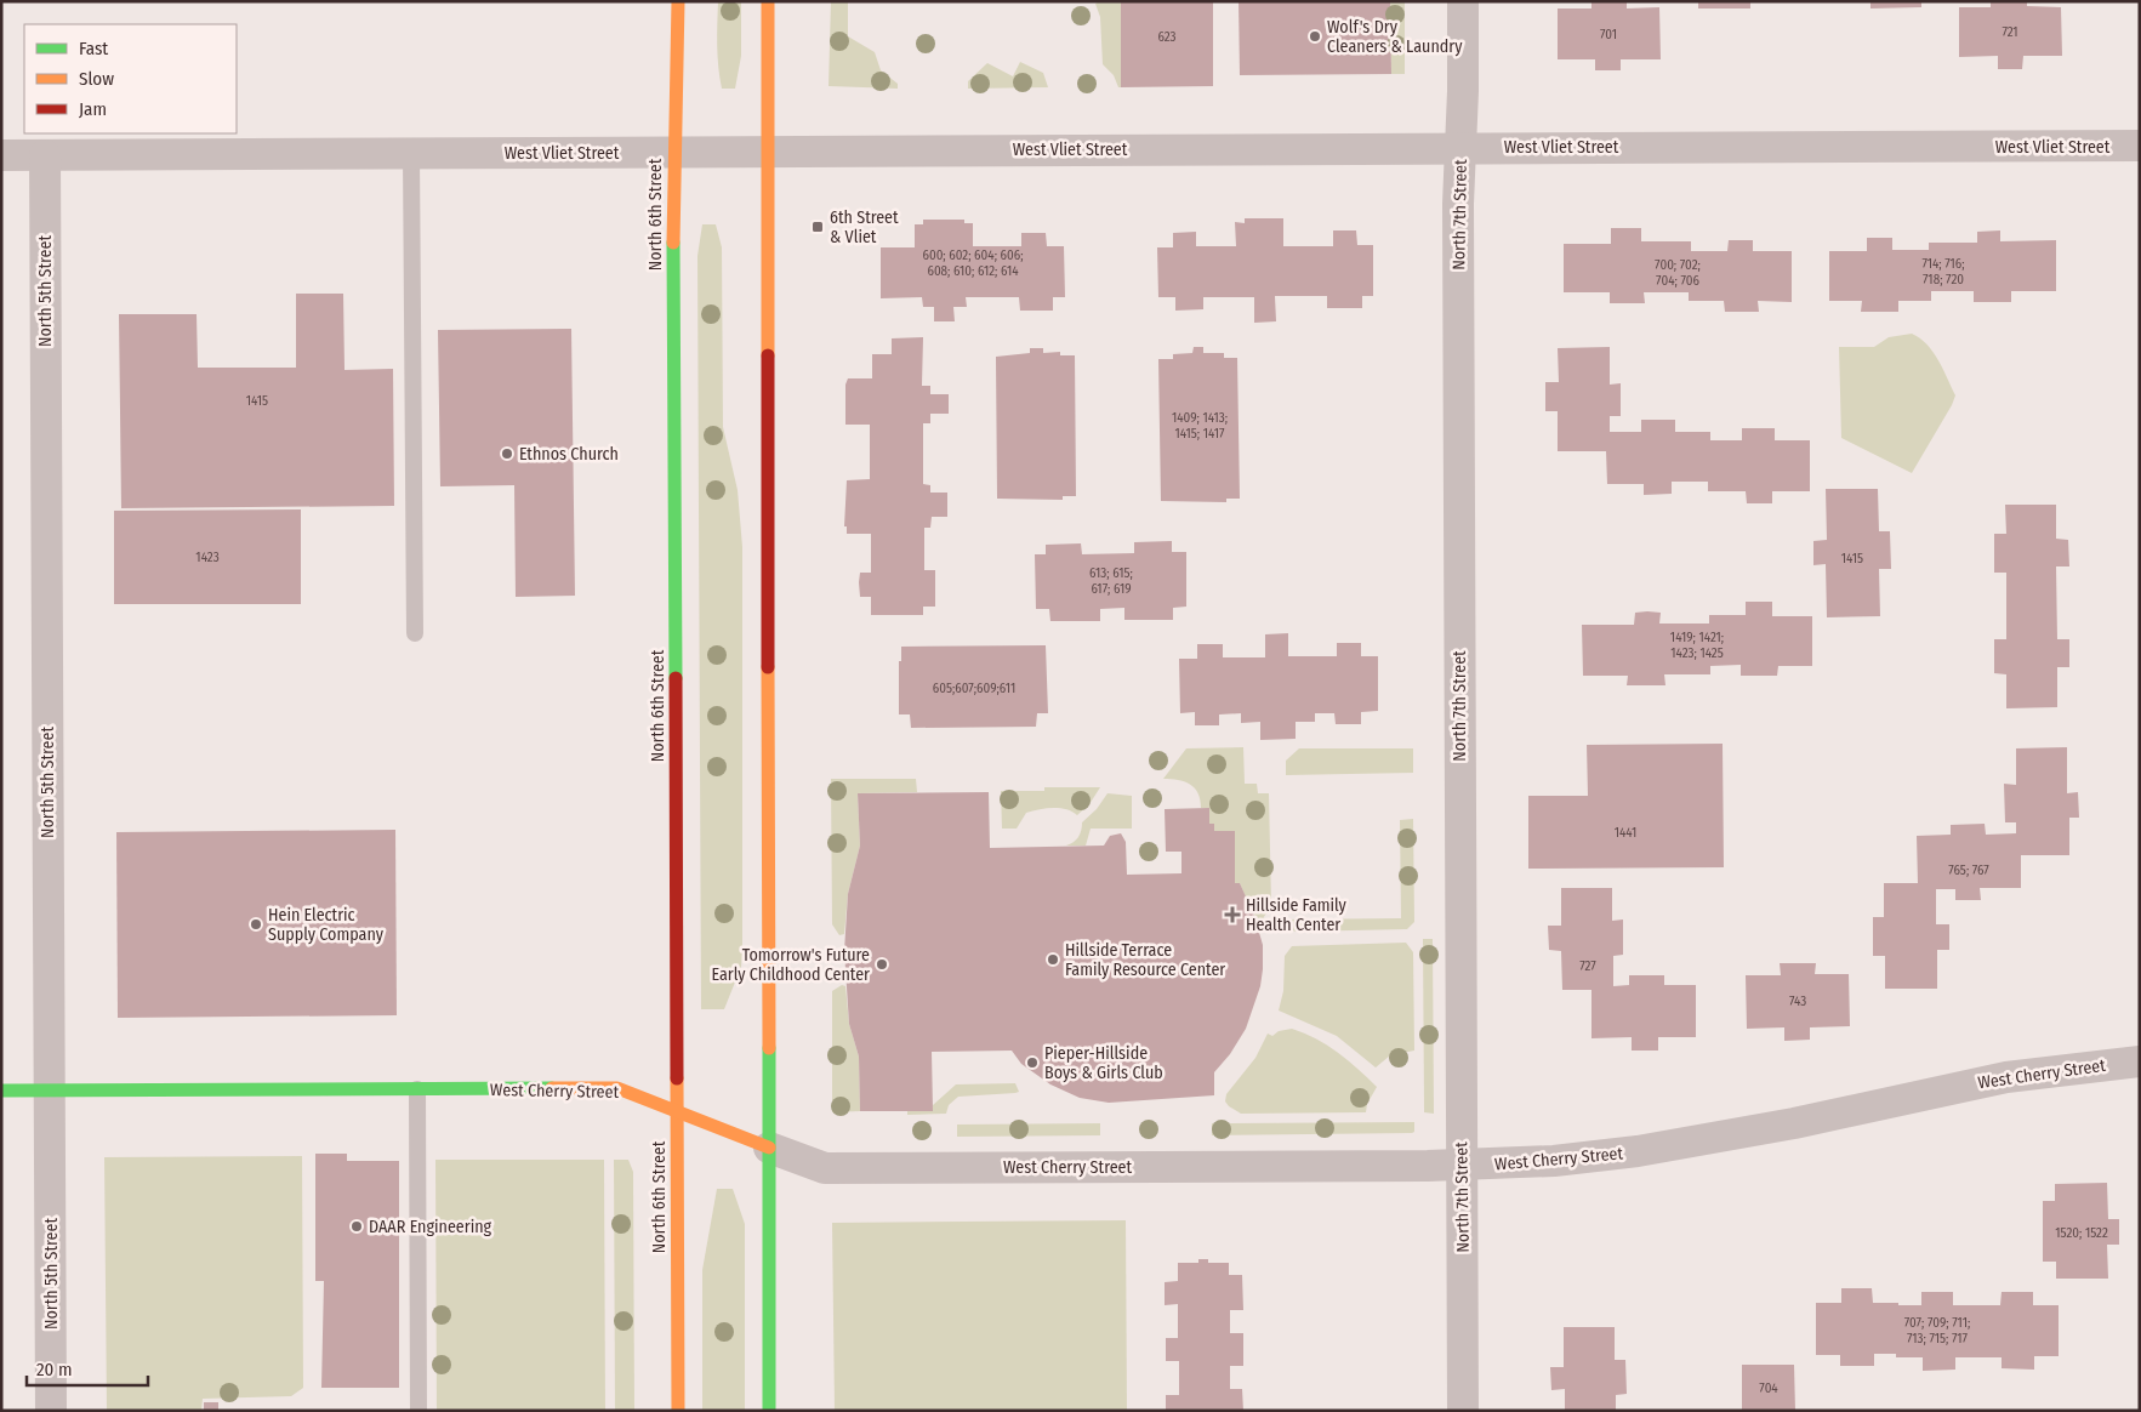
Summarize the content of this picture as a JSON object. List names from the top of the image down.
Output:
{
  "streets": {
    "main road": ["North 6th Street", "West Cherry Street"],
    "street": ["West Vliet Street", "North 7th Street", "North 5th Street"]
  },
  "crossings": [
    ["West Vliet Street", "North 6th Street"],
    ["West Vliet Street", "North 7th Street"],
    ["West Vliet Street", "North 5th Street"],
    ["North 6th Street", "West Cherry Street"],
    ["North 7th Street", "West Cherry Street"],
    ["North 5th Street", "West Cherry Street"]
  ],
  "places": {
    "other": [
      "Wolf's Dry Cleaners & Laundry",
      "Ethnos Church",
      "Hein Electric Supply Company",
      "Hillside Terrace Family Resource Center",
      "Tomorrow's Future Early Childhood Center",
      "Pieper-Hillside Boys & Girls Club",
      "DAAR Engineering"
    ],
    "transit": ["6th Street & Vliet"],
    "health": ["Hillside Family Health Center"]
  },
  "house_numbers": [
    "721",
    "701",
    "623",
    "600; 602; 604; 606; 608; 610; 612; 614",
    "714; 716; 718; 720",
    "700; 702; 704; 706",
    "1415",
    "1409; 1413; 1415; 1417",
    "1423",
    "1415",
    "613; 615; 617; 619",
    "1419; 1421; 1423; 1425",
    "605;607;609;611",
    "1441",
    "765; 767",
    "727",
    "743",
    "1520; 1522",
    "707; 709; 711; 713; 715; 717",
    "704"
  ],
  "legend": ["Fast", "Slow", "Jam"],
  "scale_bar": "20 m"
}
